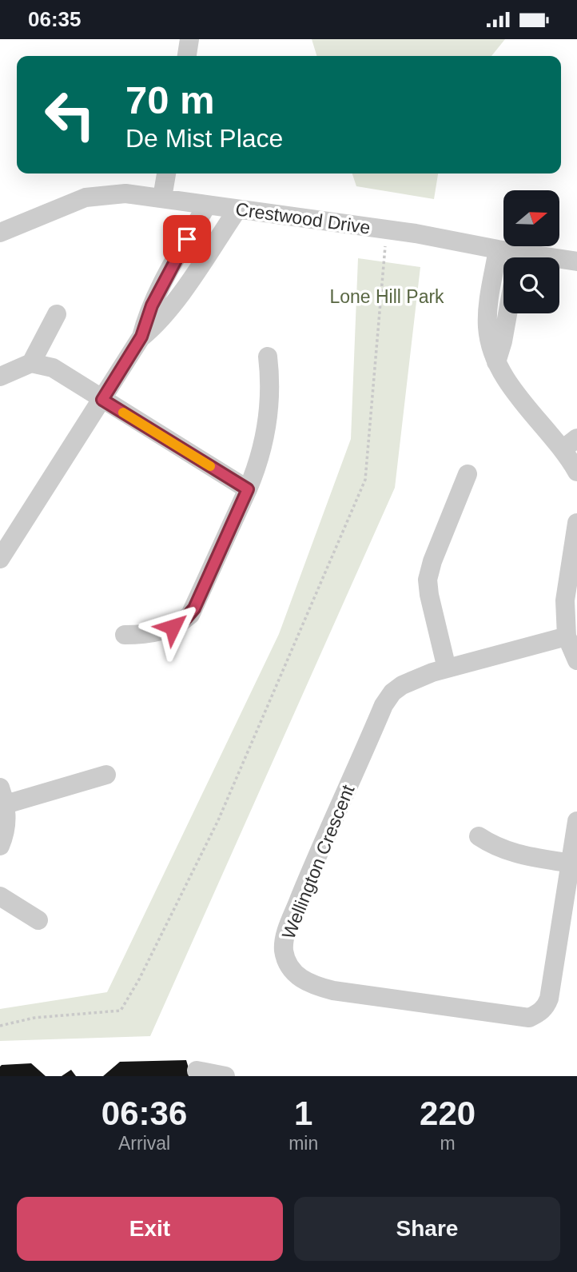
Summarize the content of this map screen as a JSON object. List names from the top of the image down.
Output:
{
  "streets": {
    "street": ["Crestwood Drive", "Wellington Crescent"]
  },
  "parks": ["Lone Hill Park"],
  "north": "right",
  "page": {
    "status": "06:35",
    "turn": ["70 m", "De Mist Place"],
    "eta": [
      "06:36",
      "Arrival",
      "1",
      "min",
      "220",
      "m"
    ],
    "buttons": ["Exit", "Share"]
  }
}
